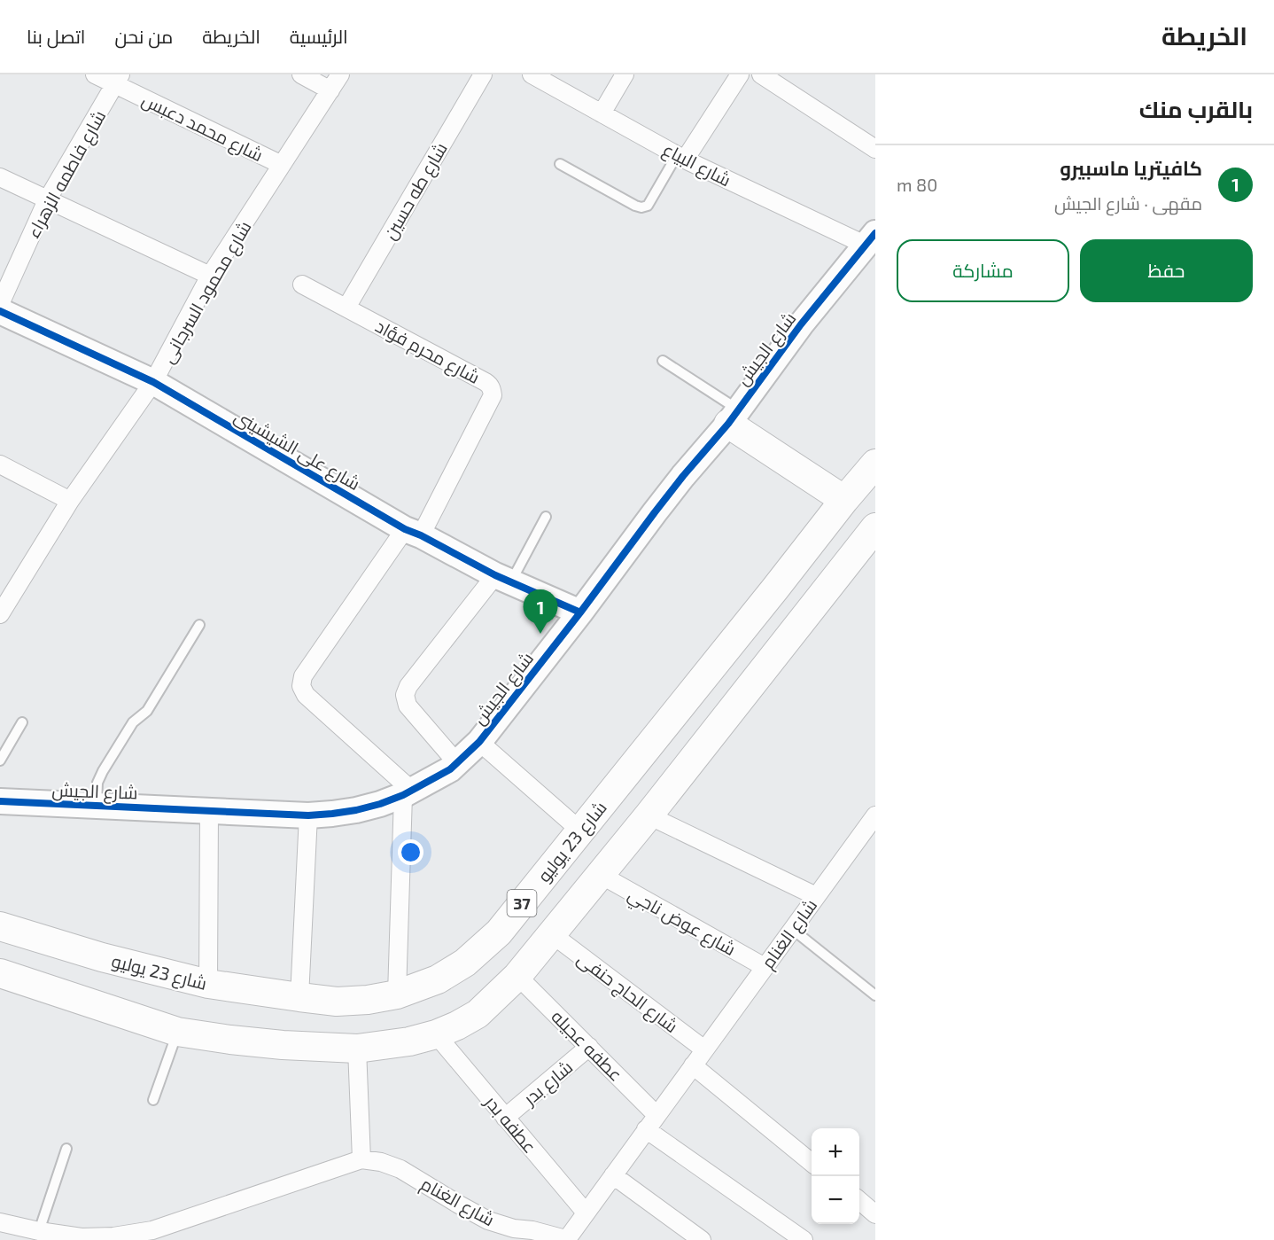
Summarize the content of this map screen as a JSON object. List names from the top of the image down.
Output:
{
  "streets": {
    "main road": ["شارع 23 يوليو", "37"],
    "street": [
      "شارع محمد دعبس",
      "شارع البياع",
      "شارع فاطمه الزهراء",
      "شارع طه حسين",
      "شارع محمود السرجانى",
      "شارع الجيش",
      "شارع محرم فؤاد",
      "شارع على الشيشينى",
      "شارع عوض ناجي",
      "شارع الغنام",
      "شارع الحاج حنفى",
      "عطفه عجيله",
      "شارع بدر",
      "عطفه بدر"
    ]
  },
  "crossings": [
    ["شارع محمد دعبس", "شارع فاطمه الزهراء"],
    ["شارع محمد دعبس", "شارع محمود السرجانى"],
    ["شارع البياع", "شارع الجيش"],
    ["شارع طه حسين", "شارع محرم فؤاد"],
    ["شارع محمود السرجانى", "شارع على الشيشينى"],
    ["شارع الجيش", "شارع على الشيشينى"],
    ["شارع محرم فؤاد", "شارع على الشيشينى"],
    ["37", "شارع عوض ناجي"],
    ["37", "شارع الحاج حنفى"],
    ["37", "عطفه عجيله"],
    ["37", "عطفه بدر"],
    ["شارع عوض ناجي", "شارع الغنام"],
    ["شارع الغنام", "شارع الحاج حنفى"],
    ["شارع الغنام", "عطفه عجيله"],
    ["شارع الغنام", "عطفه بدر"],
    ["عطفه عجيله", "شارع بدر"],
    ["شارع بدر", "عطفه بدر"]
  ],
  "page": {
    "header": "الخريطة",
    "nav": [
      "الرئيسية",
      "الخريطة",
      "من نحن",
      "اتصل بنا"
    ],
    "heading": "بالقرب منك",
    "list": [
      {
        "mark": "1",
        "name": "كافيتريا ماسبيرو",
        "note": "مقهى · شارع الجيش",
        "value": "80 m"
      }
    ],
    "buttons": ["حفظ", "مشاركة"],
    "pins": "1",
    "map_buttons": ["+", "−"]
  }
}
